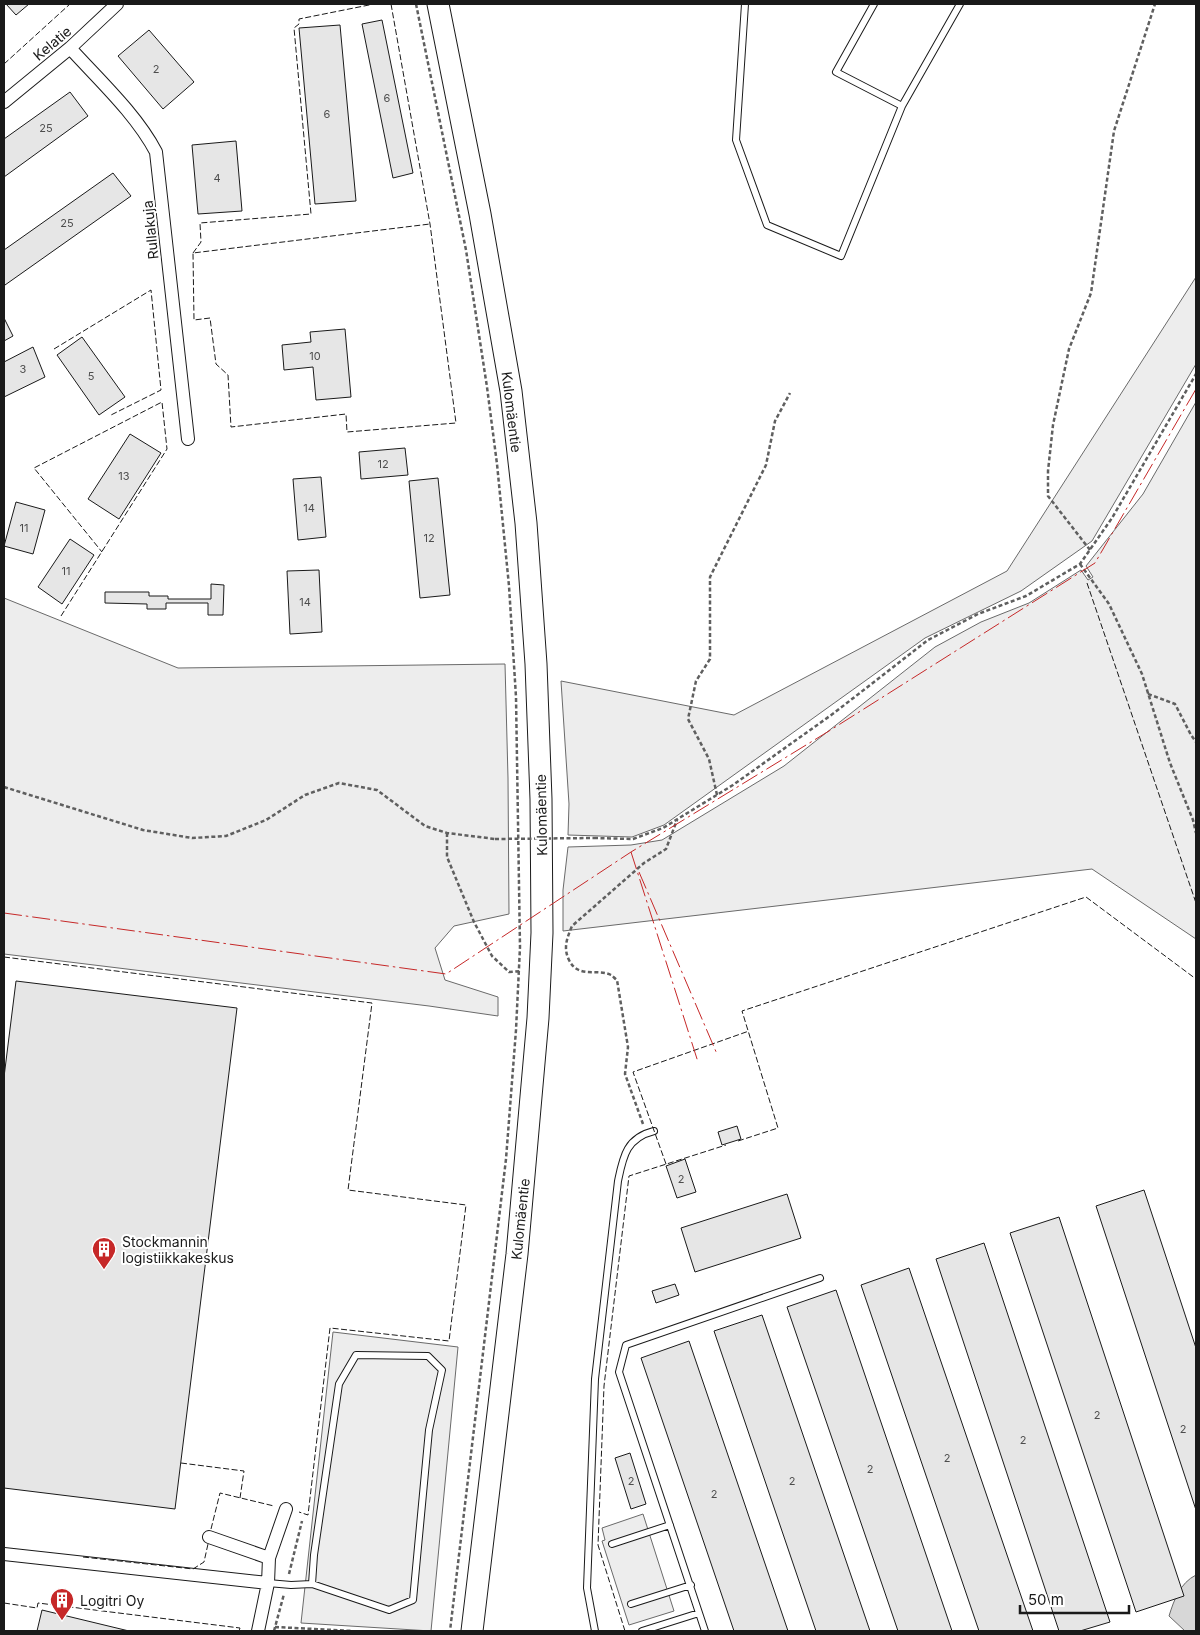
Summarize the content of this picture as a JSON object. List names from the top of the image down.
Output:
{
  "streets": {
    "main road": ["Kulomäentie"],
    "street": ["Kelatie", "Rullakuja"]
  },
  "crossings": [
    ["Kelatie", "Rullakuja"]
  ],
  "places": {
    "building": ["Stockmannin logistiikkakeskus", "Logitri Oy"]
  },
  "house_numbers": [
    "2",
    "6",
    "6",
    "25",
    "4",
    "25",
    "10",
    "3",
    "5",
    "12",
    "13",
    "14",
    "11",
    "12",
    "11",
    "14",
    "2",
    "2",
    "2",
    "2",
    "2",
    "2",
    "2",
    "2",
    "2"
  ],
  "scale_bar": "50 m"
}
